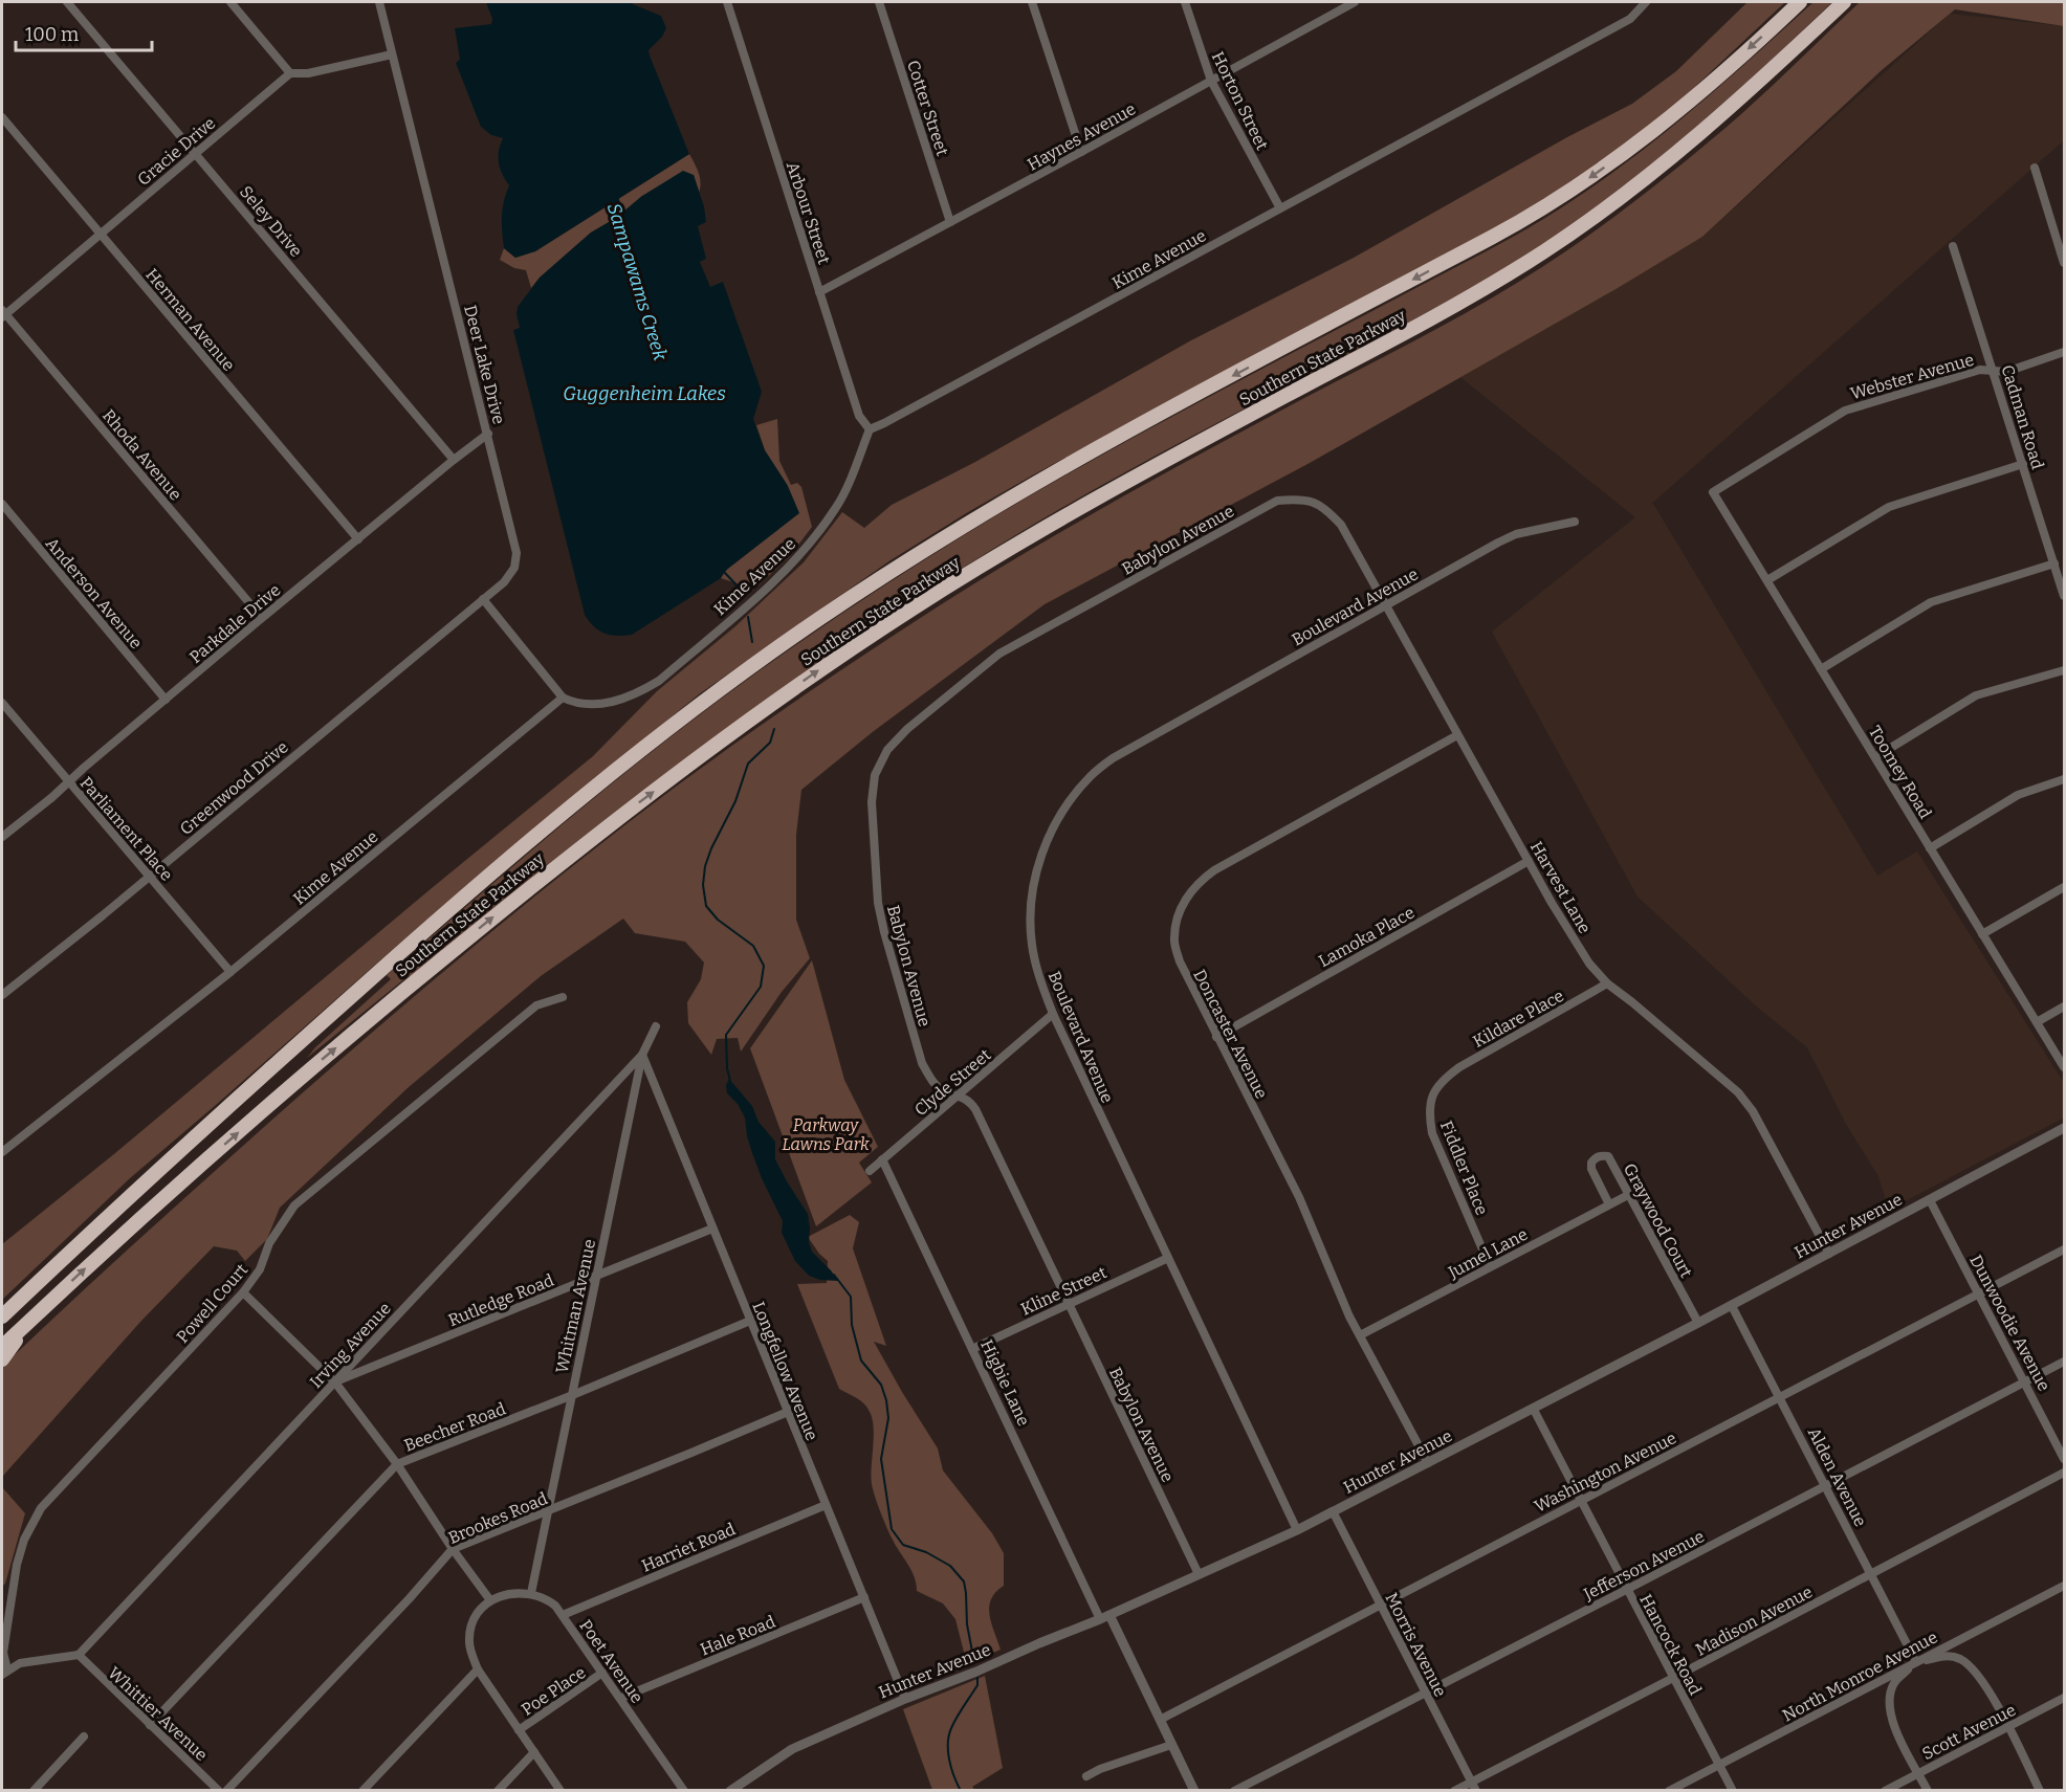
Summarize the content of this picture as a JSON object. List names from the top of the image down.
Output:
{
  "streets": {
    "highway": ["Southern State Parkway"],
    "street": [
      "Horton Street",
      "Cotter Street",
      "Haynes Avenue",
      "Gracie Drive",
      "Arbour Street",
      "Seley Drive",
      "Kime Avenue",
      "Herman Avenue",
      "Deer Lake Drive",
      "Webster Avenue",
      "Cadman Road",
      "Rhoda Avenue",
      "Babylon Avenue",
      "Anderson Avenue",
      "Boulevard Avenue",
      "Parkdale Drive",
      "Toomey Road",
      "Greenwood Drive",
      "Parliament Place",
      "Harvest Lane",
      "Lamoka Place",
      "Kildare Place",
      "Doncaster Avenue",
      "Clyde Street",
      "Fiddler Place",
      "Graywood Court",
      "Hunter Avenue",
      "Jumel Lane",
      "Kline Street",
      "Rutledge Road",
      "Powell Court",
      "Whitman Avenue",
      "Dunwoodie Avenue",
      "Irving Avenue",
      "Longfellow Avenue",
      "Higbie Lane",
      "Beecher Road",
      "Washington Avenue",
      "Alden Avenue",
      "Brookes Road",
      "Harriet Road",
      "Jefferson Avenue",
      "Madison Avenue",
      "Hale Road",
      "Morris Avenue",
      "Hancock Road",
      "Poet Avenue",
      "North Monroe Avenue",
      "Poe Place",
      "Whittier Avenue",
      "Scott Avenue"
    ]
  },
  "crossings": [
    ["Horton Street", "Haynes Avenue"],
    ["Horton Street", "Kime Avenue"],
    ["Cotter Street", "Haynes Avenue"],
    ["Haynes Avenue", "Arbour Street"],
    ["Gracie Drive", "Seley Drive"],
    ["Gracie Drive", "Herman Avenue"],
    ["Gracie Drive", "Rhoda Avenue"],
    ["Arbour Street", "Kime Avenue"],
    ["Seley Drive", "Parkdale Drive"],
    ["Kime Avenue", "Parliament Place"],
    ["Herman Avenue", "Parkdale Drive"],
    ["Deer Lake Drive", "Parkdale Drive"],
    ["Deer Lake Drive", "Greenwood Drive"],
    ["Webster Avenue", "Cadman Road"],
    ["Webster Avenue", "Toomey Road"],
    ["Rhoda Avenue", "Parkdale Drive"],
    ["Babylon Avenue", "Harvest Lane"],
    ["Babylon Avenue", "Clyde Street"],
    ["Babylon Avenue", "Hunter Avenue"],
    ["Babylon Avenue", "Kline Street"],
    ["Anderson Avenue", "Parkdale Drive"],
    ["Boulevard Avenue", "Harvest Lane"],
    ["Boulevard Avenue", "Clyde Street"],
    ["Boulevard Avenue", "Hunter Avenue"],
    ["Boulevard Avenue", "Kline Street"],
    ["Parkdale Drive", "Parliament Place"],
    ["Greenwood Drive", "Parliament Place"],
    ["Harvest Lane", "Lamoka Place"],
    ["Harvest Lane", "Kildare Place"],
    ["Harvest Lane", "Doncaster Avenue"],
    ["Harvest Lane", "Hunter Avenue"],
    ["Lamoka Place", "Doncaster Avenue"],
    ["Kildare Place", "Fiddler Place"],
    ["Doncaster Avenue", "Hunter Avenue"],
    ["Doncaster Avenue", "Jumel Lane"],
    ["Clyde Street", "Higbie Lane"],
    ["Fiddler Place", "Jumel Lane"],
    ["Graywood Court", "Hunter Avenue"],
    ["Graywood Court", "Jumel Lane"],
    ["Hunter Avenue", "Dunwoodie Avenue"],
    ["Hunter Avenue", "Longfellow Avenue"],
    ["Hunter Avenue", "Higbie Lane"],
    ["Hunter Avenue", "Alden Avenue"],
    ["Hunter Avenue", "Morris Avenue"],
    ["Hunter Avenue", "Hancock Road"],
    ["Kline Street", "Higbie Lane"],
    ["Rutledge Road", "Whitman Avenue"],
    ["Rutledge Road", "Irving Avenue"],
    ["Rutledge Road", "Longfellow Avenue"],
    ["Whitman Avenue", "Irving Avenue"],
    ["Whitman Avenue", "Longfellow Avenue"],
    ["Whitman Avenue", "Beecher Road"],
    ["Whitman Avenue", "Brookes Road"],
    ["Whitman Avenue", "Harriet Road"],
    ["Whitman Avenue", "Poet Avenue"],
    ["Whitman Avenue", "Poe Place"],
    ["Dunwoodie Avenue", "Washington Avenue"],
    ["Dunwoodie Avenue", "Jefferson Avenue"],
    ["Irving Avenue", "Longfellow Avenue"],
    ["Irving Avenue", "Whittier Avenue"],
    ["Longfellow Avenue", "Beecher Road"],
    ["Longfellow Avenue", "Brookes Road"],
    ["Longfellow Avenue", "Harriet Road"],
    ["Longfellow Avenue", "Hale Road"],
    ["Beecher Road", "Whittier Avenue"],
    ["Washington Avenue", "Alden Avenue"],
    ["Washington Avenue", "Morris Avenue"],
    ["Washington Avenue", "Hancock Road"],
    ["Alden Avenue", "Jefferson Avenue"],
    ["Alden Avenue", "Madison Avenue"],
    ["Alden Avenue", "North Monroe Avenue"],
    ["Alden Avenue", "Scott Avenue"],
    ["Harriet Road", "Poet Avenue"],
    ["Harriet Road", "Poe Place"],
    ["Jefferson Avenue", "Morris Avenue"],
    ["Jefferson Avenue", "Hancock Road"],
    ["Madison Avenue", "Morris Avenue"],
    ["Madison Avenue", "Hancock Road"],
    ["Hale Road", "Poet Avenue"],
    ["Hancock Road", "North Monroe Avenue"],
    ["Poet Avenue", "Poe Place"],
    ["North Monroe Avenue", "Scott Avenue"]
  ],
  "water": ["Sampawams Creek", "Guggenheim Lakes"],
  "parks": ["Parkway Lawns Park"],
  "scale_bar": "100 m"
}
